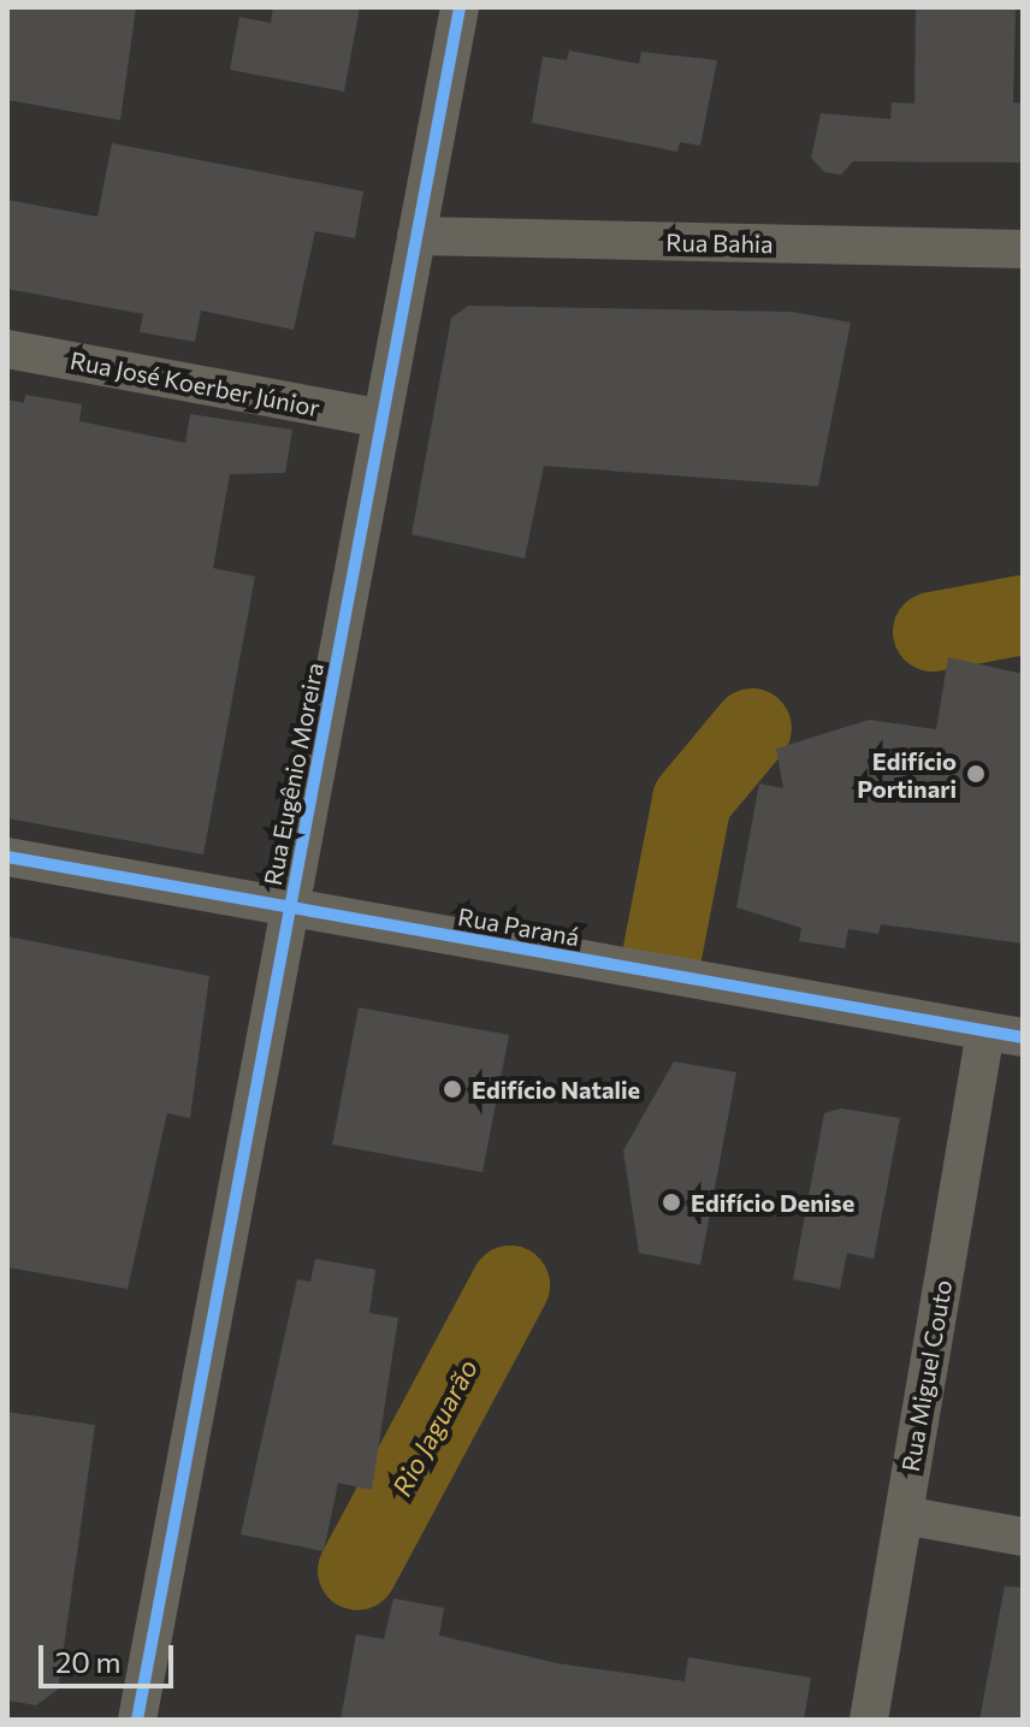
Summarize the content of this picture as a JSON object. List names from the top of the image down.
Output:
{
  "streets": {
    "street": [
      "Rua Bahia",
      "Rua José Koerber Júnior",
      "Rua Eugênio Moreira",
      "Rua Paraná",
      "Rua Miguel Couto"
    ]
  },
  "crossings": [
    ["Rua Bahia", "Rua Eugênio Moreira"],
    ["Rua José Koerber Júnior", "Rua Eugênio Moreira"],
    ["Rua Eugênio Moreira", "Rua Paraná"],
    ["Rua Paraná", "Rua Miguel Couto"]
  ],
  "water": ["Rio Jaguarão"],
  "places": ["Edifício Portinari", "Edifício Natalie", "Edifício Denise"],
  "scale_bar": "20 m"
}
